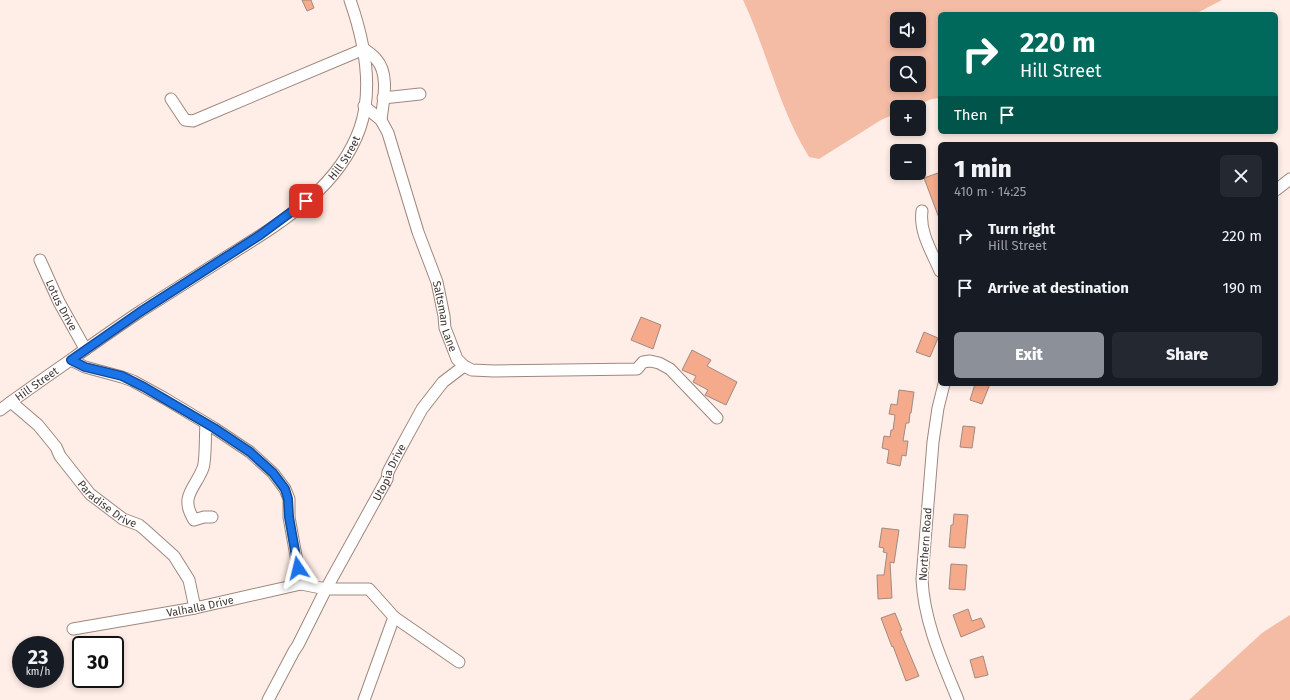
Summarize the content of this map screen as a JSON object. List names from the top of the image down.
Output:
{
  "streets": {
    "street": [
      "Hill Street",
      "Lotus Drive",
      "Saltsman Lane",
      "Utopia Drive",
      "Paradise Drive",
      "Northern Road",
      "Valhalla Drive"
    ]
  },
  "crossings": [
    ["Hill Street", "Lotus Drive"],
    ["Hill Street", "Saltsman Lane"],
    ["Hill Street", "Paradise Drive"],
    ["Saltsman Lane", "Utopia Drive"],
    ["Utopia Drive", "Valhalla Drive"],
    ["Paradise Drive", "Valhalla Drive"]
  ],
  "page": {
    "map_buttons": ["+", "−"],
    "turn": ["220 m", "Hill Street"],
    "then": "Then",
    "heading": ["1 min", "410 m · 14:25"],
    "list": [
      {
        "name": "Turn right",
        "note": "Hill Street",
        "value": "220 m"
      },
      {
        "name": "Arrive at destination",
        "value": "190 m"
      }
    ],
    "buttons": ["Exit", "Share"],
    "speed": "23 km/h",
    "limit": "30"
  }
}
